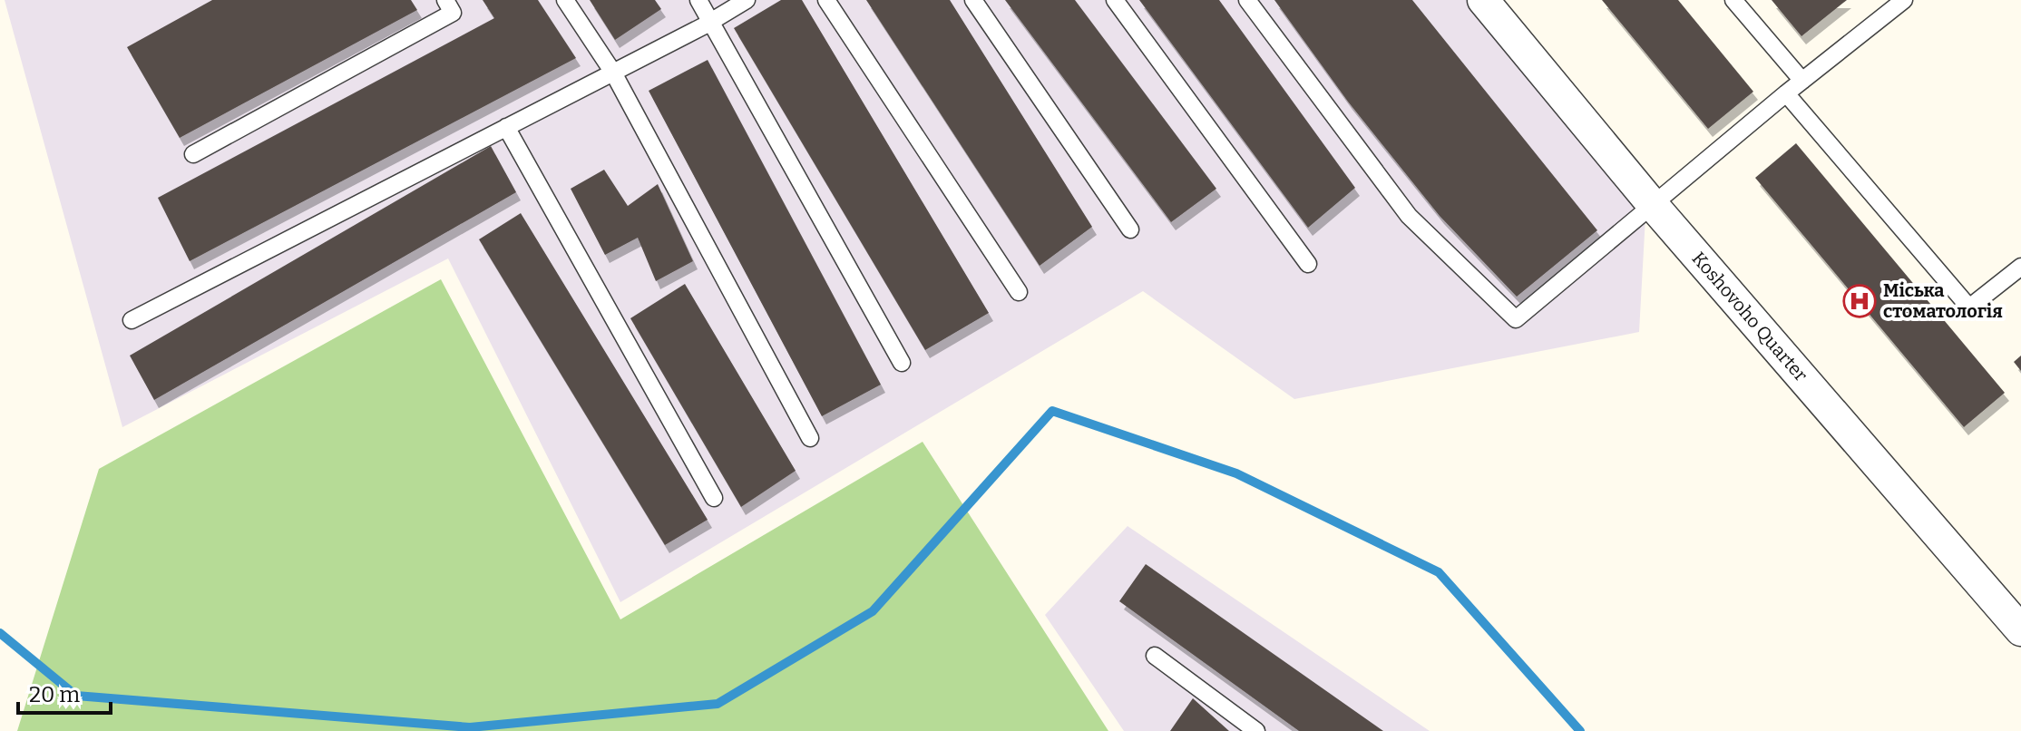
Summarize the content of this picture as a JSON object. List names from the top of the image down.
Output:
{
  "streets": {
    "street": ["Koshovoho Quarter"]
  },
  "places": {
    "hospital": ["Міська стоматологія"]
  },
  "scale_bar": "20 m"
}
